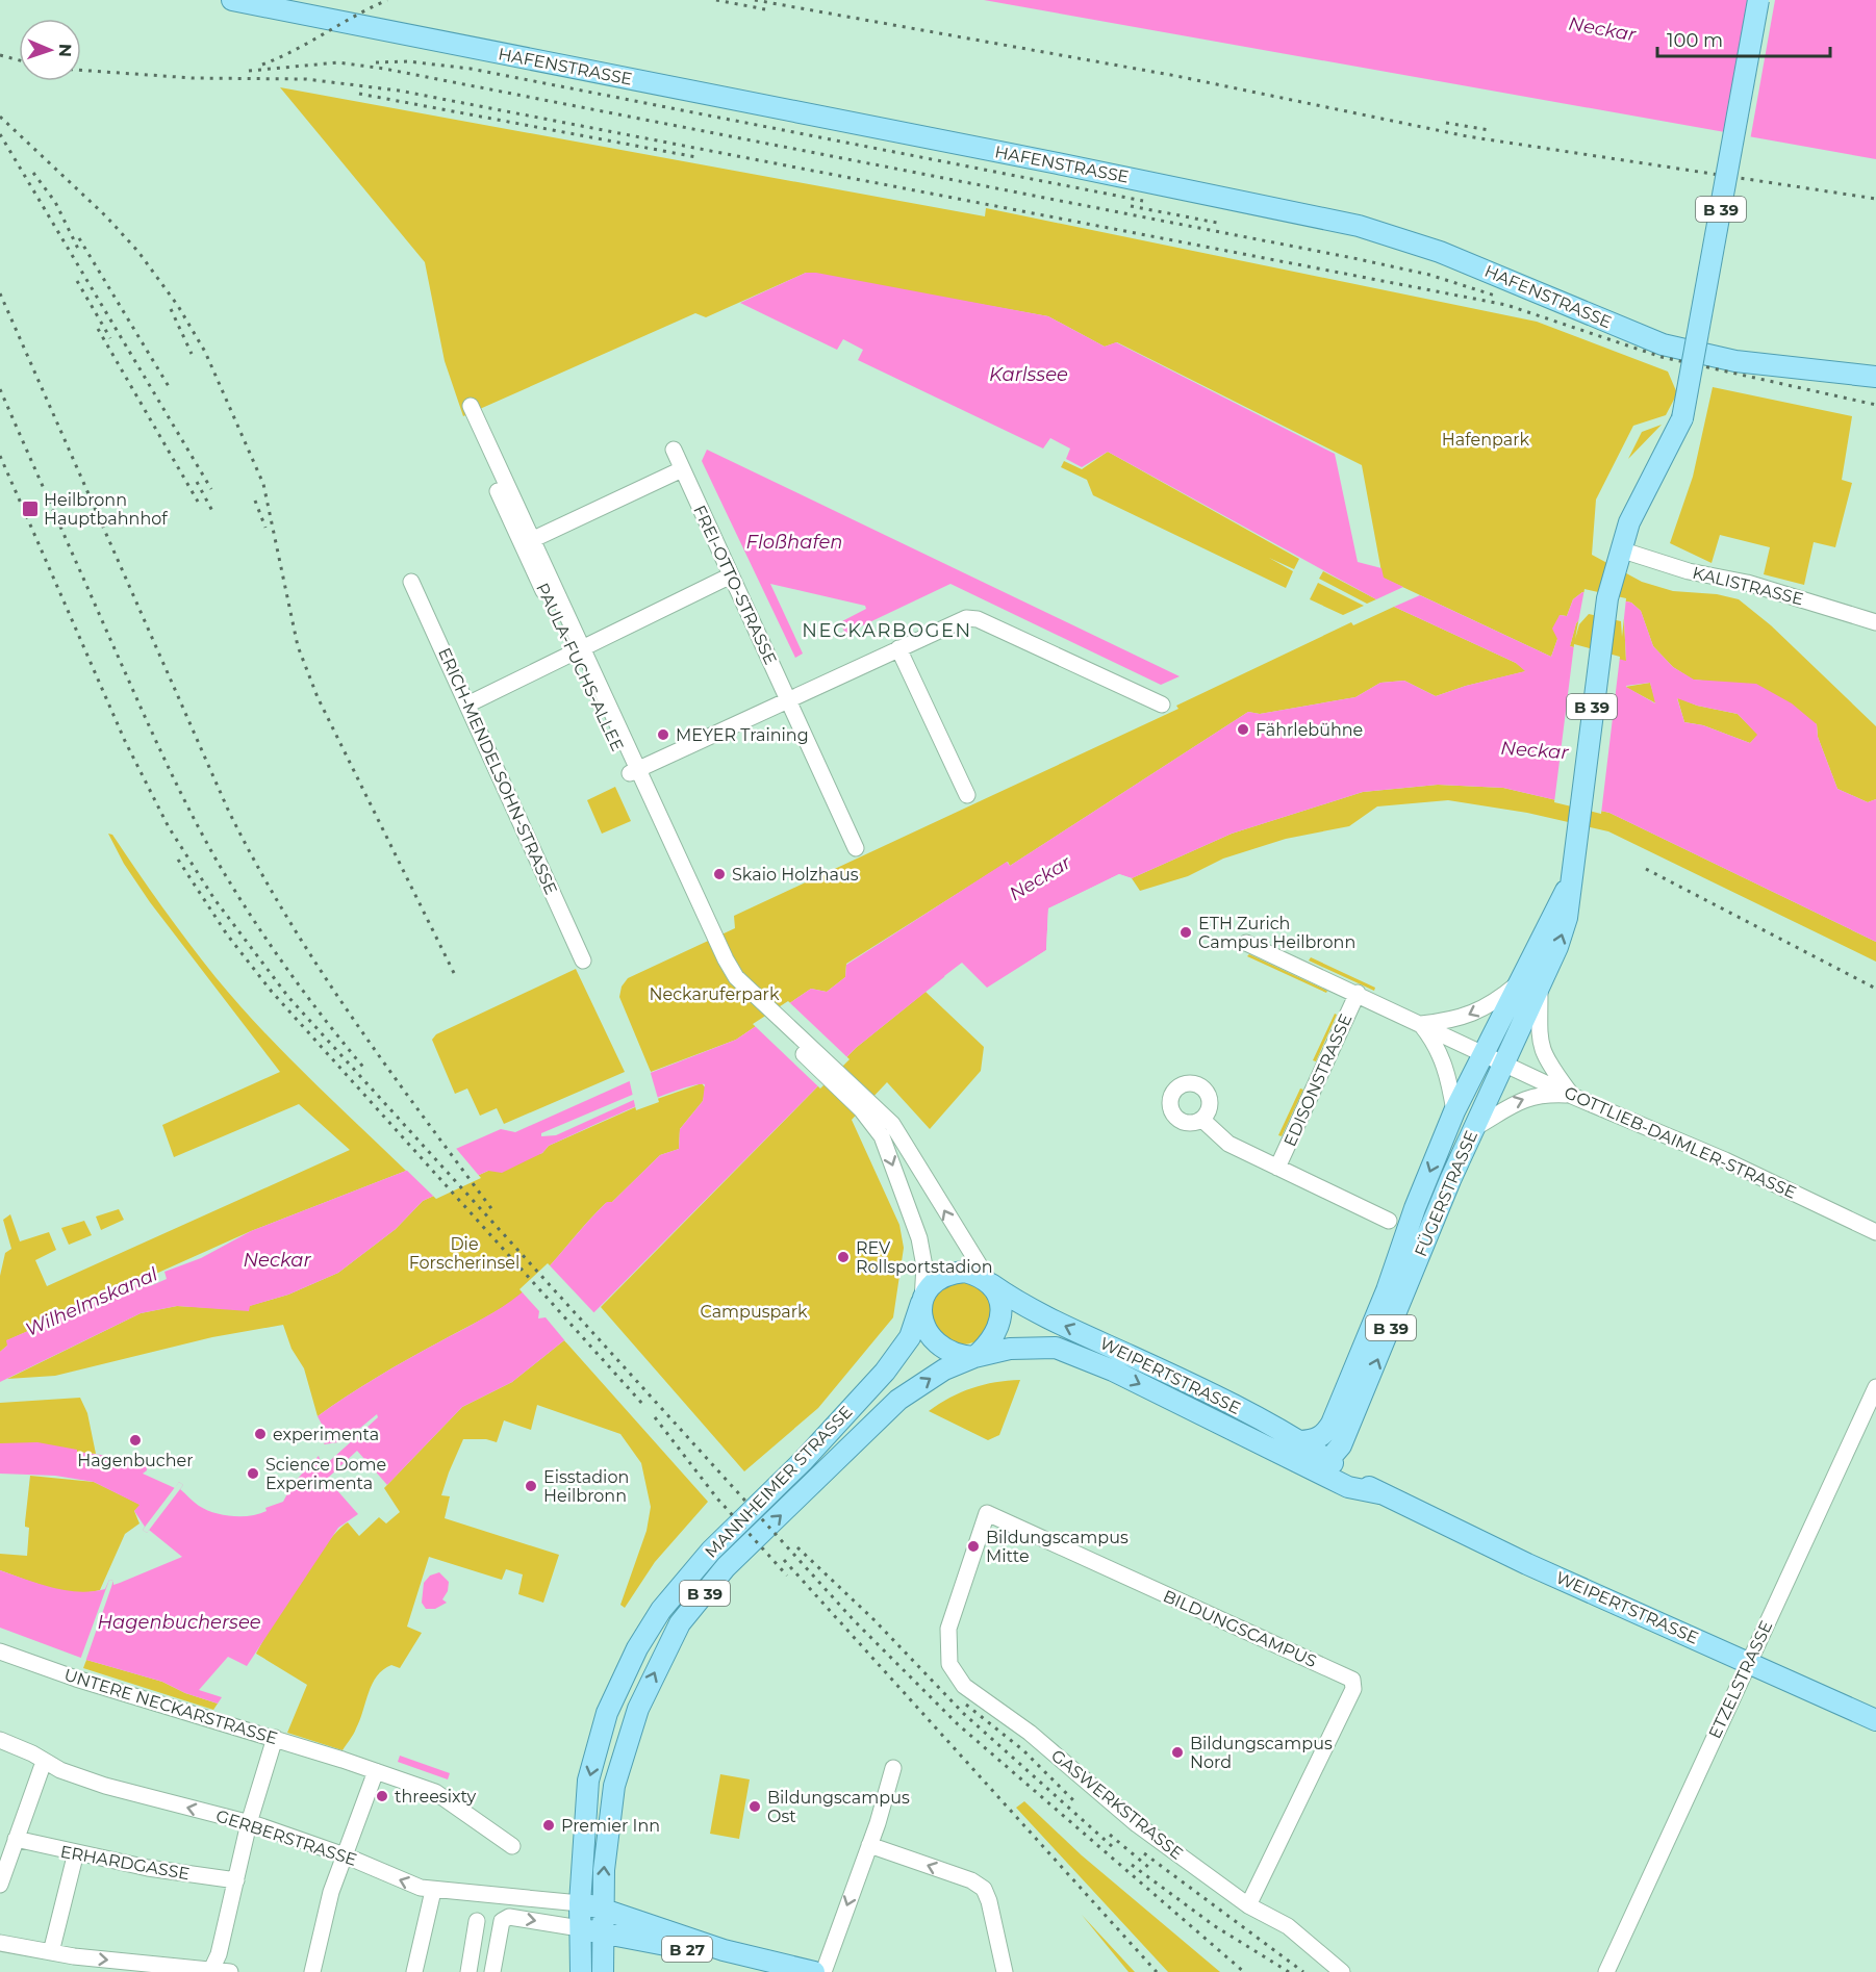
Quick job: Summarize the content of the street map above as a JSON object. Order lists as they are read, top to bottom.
{
  "streets": {
    "main road": [
      "HAFENSTRASSE",
      "B 39",
      "FÜGERSTRASSE",
      "WEIPERTSTRASSE",
      "MANNHEIMER STRASSE",
      "B 27"
    ],
    "street": [
      "FREI-OTTO-STRASSE",
      "KALISTRASSE",
      "PAULA-FUCHS-ALLEE",
      "ERICH-MENDELSOHN-STRASSE",
      "EDISONSTRASSE",
      "GOTTLIEB-DAIMLER-STRASSE",
      "BILDUNGSCAMPUS",
      "ETZELSTRASSE",
      "UNTERE NECKARSTRASSE",
      "GASWERKSTRASSE",
      "GERBERSTRASSE",
      "ERHARDGASSE"
    ]
  },
  "crossings": [
    ["B 39", "KALISTRASSE"],
    ["B 39", "FÜGERSTRASSE"],
    ["B 39", "WEIPERTSTRASSE"],
    ["B 39", "MANNHEIMER STRASSE"],
    ["KALISTRASSE", "FÜGERSTRASSE"],
    ["PAULA-FUCHS-ALLEE", "MANNHEIMER STRASSE"],
    ["EDISONSTRASSE", "GOTTLIEB-DAIMLER-STRASSE"],
    ["EDISONSTRASSE", "FÜGERSTRASSE"],
    ["GOTTLIEB-DAIMLER-STRASSE", "FÜGERSTRASSE"],
    ["FÜGERSTRASSE", "WEIPERTSTRASSE"],
    ["WEIPERTSTRASSE", "MANNHEIMER STRASSE"],
    ["WEIPERTSTRASSE", "ETZELSTRASSE"],
    ["MANNHEIMER STRASSE", "GERBERSTRASSE"],
    ["MANNHEIMER STRASSE", "B 27"],
    ["BILDUNGSCAMPUS", "GASWERKSTRASSE"]
  ],
  "one_way": ["GERBERSTRASSE"],
  "districts": ["NECKARBOGEN"],
  "water": [
    "Neckar",
    "Karlssee",
    "Floßhafen",
    "Wilhelmskanal",
    "Hagenbuchersee"
  ],
  "parks": [
    "Hafenpark",
    "Neckaruferpark",
    "Die Forscherinsel",
    "Campuspark"
  ],
  "places": {
    "transit": ["Heilbronn Hauptbahnhof"],
    "other": [
      "Fährlebühne",
      "MEYER Training",
      "Skaio Holzhaus",
      "ETH Zurich Campus Heilbronn",
      "REV Rollsportstadion",
      "experimenta",
      "Hagenbucher",
      "Science Dome Experimenta",
      "Eisstadion Heilbronn",
      "Bildungscampus Mitte",
      "Bildungscampus Nord",
      "threesixty",
      "Bildungscampus Ost",
      "Premier Inn"
    ]
  },
  "scale_bar": "100 m",
  "north": "right"
}
